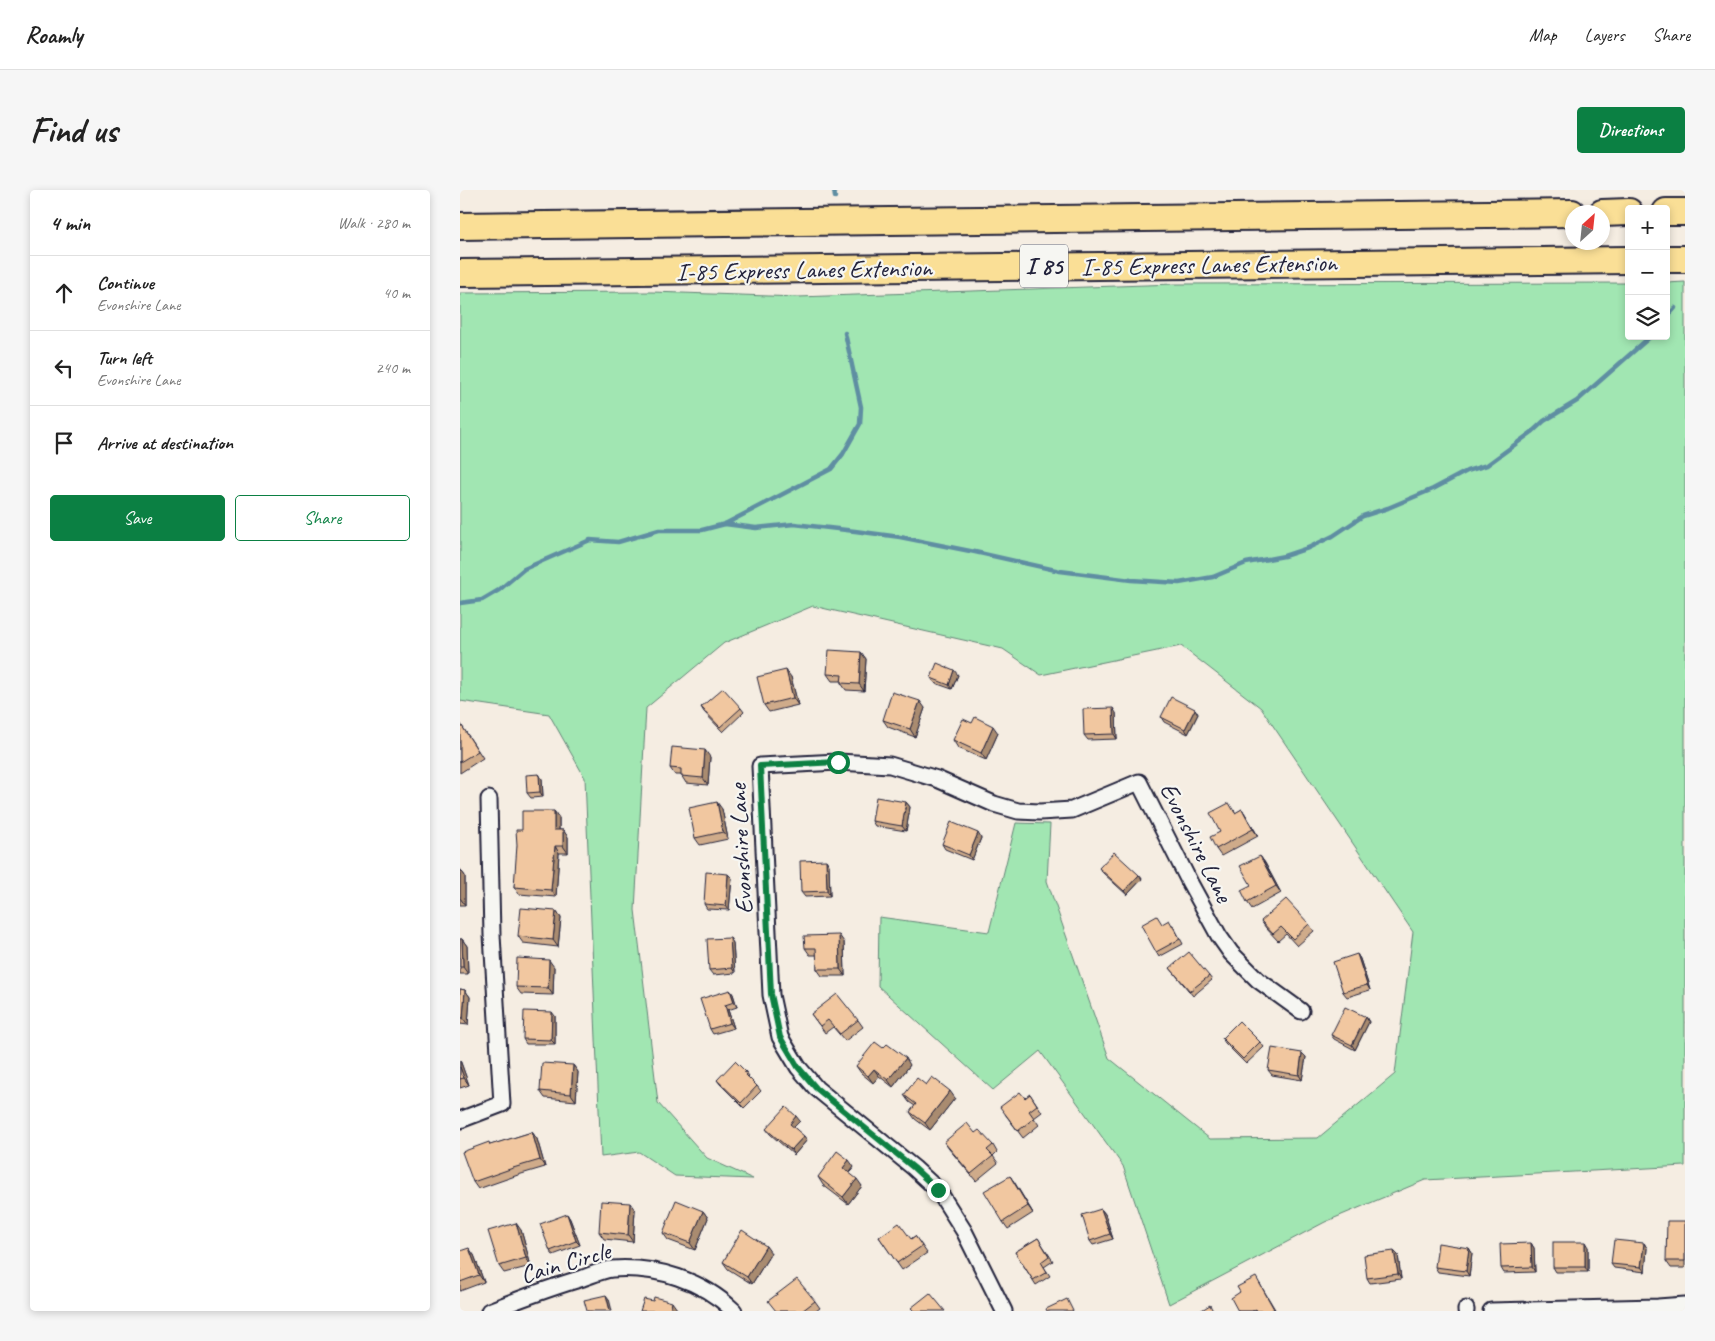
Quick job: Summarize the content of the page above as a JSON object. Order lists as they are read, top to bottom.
{
  "streets": {
    "highway": ["I-85 Express Lanes Extension", "I 85"],
    "street": ["Evonshire Lane", "Cain Circle"]
  },
  "north": "top right",
  "page": {
    "header": "Roamly",
    "nav": ["Map", "Layers", "Share"],
    "buttons": [
      "Directions",
      ["Save", "Share"]
    ],
    "title": "Find us",
    "heading": ["4 min", "Walk · 280 m"],
    "map_buttons": ["+", "−"],
    "list": [
      ["Continue", "Evonshire Lane", "40 m"],
      ["Turn left", "Evonshire Lane", "240 m"],
      "Arrive at destination"
    ]
  }
}
